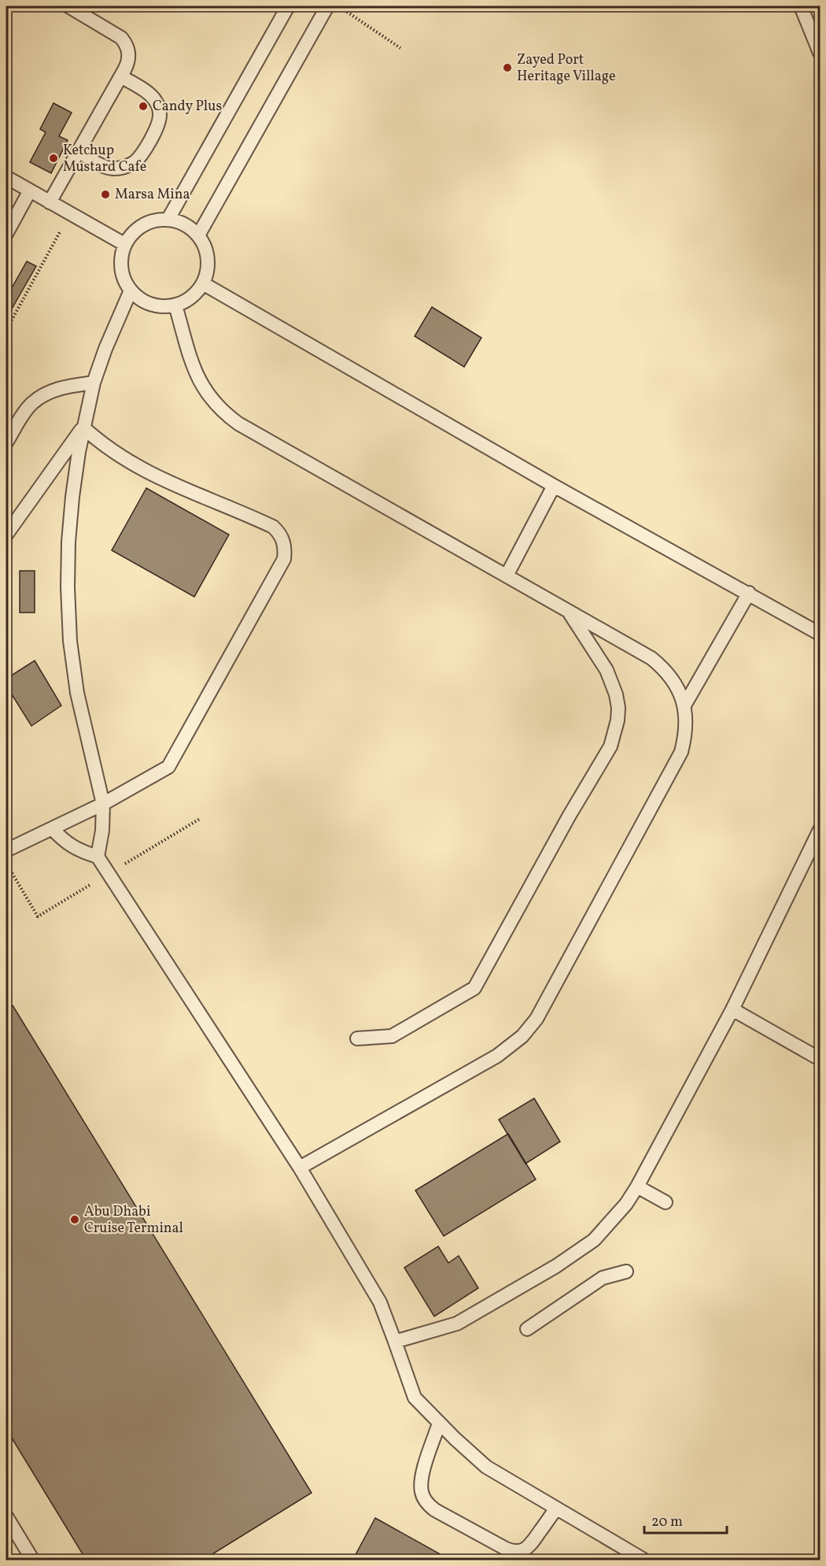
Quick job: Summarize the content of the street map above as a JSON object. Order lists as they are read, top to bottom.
{
  "places": [
    "Zayed Port Heritage Village",
    "Candy Plus",
    "Ketchup Mustard Cafe",
    "Marsa Mina",
    "Abu Dhabi Cruise Terminal"
  ],
  "scale_bar": "20 m"
}
